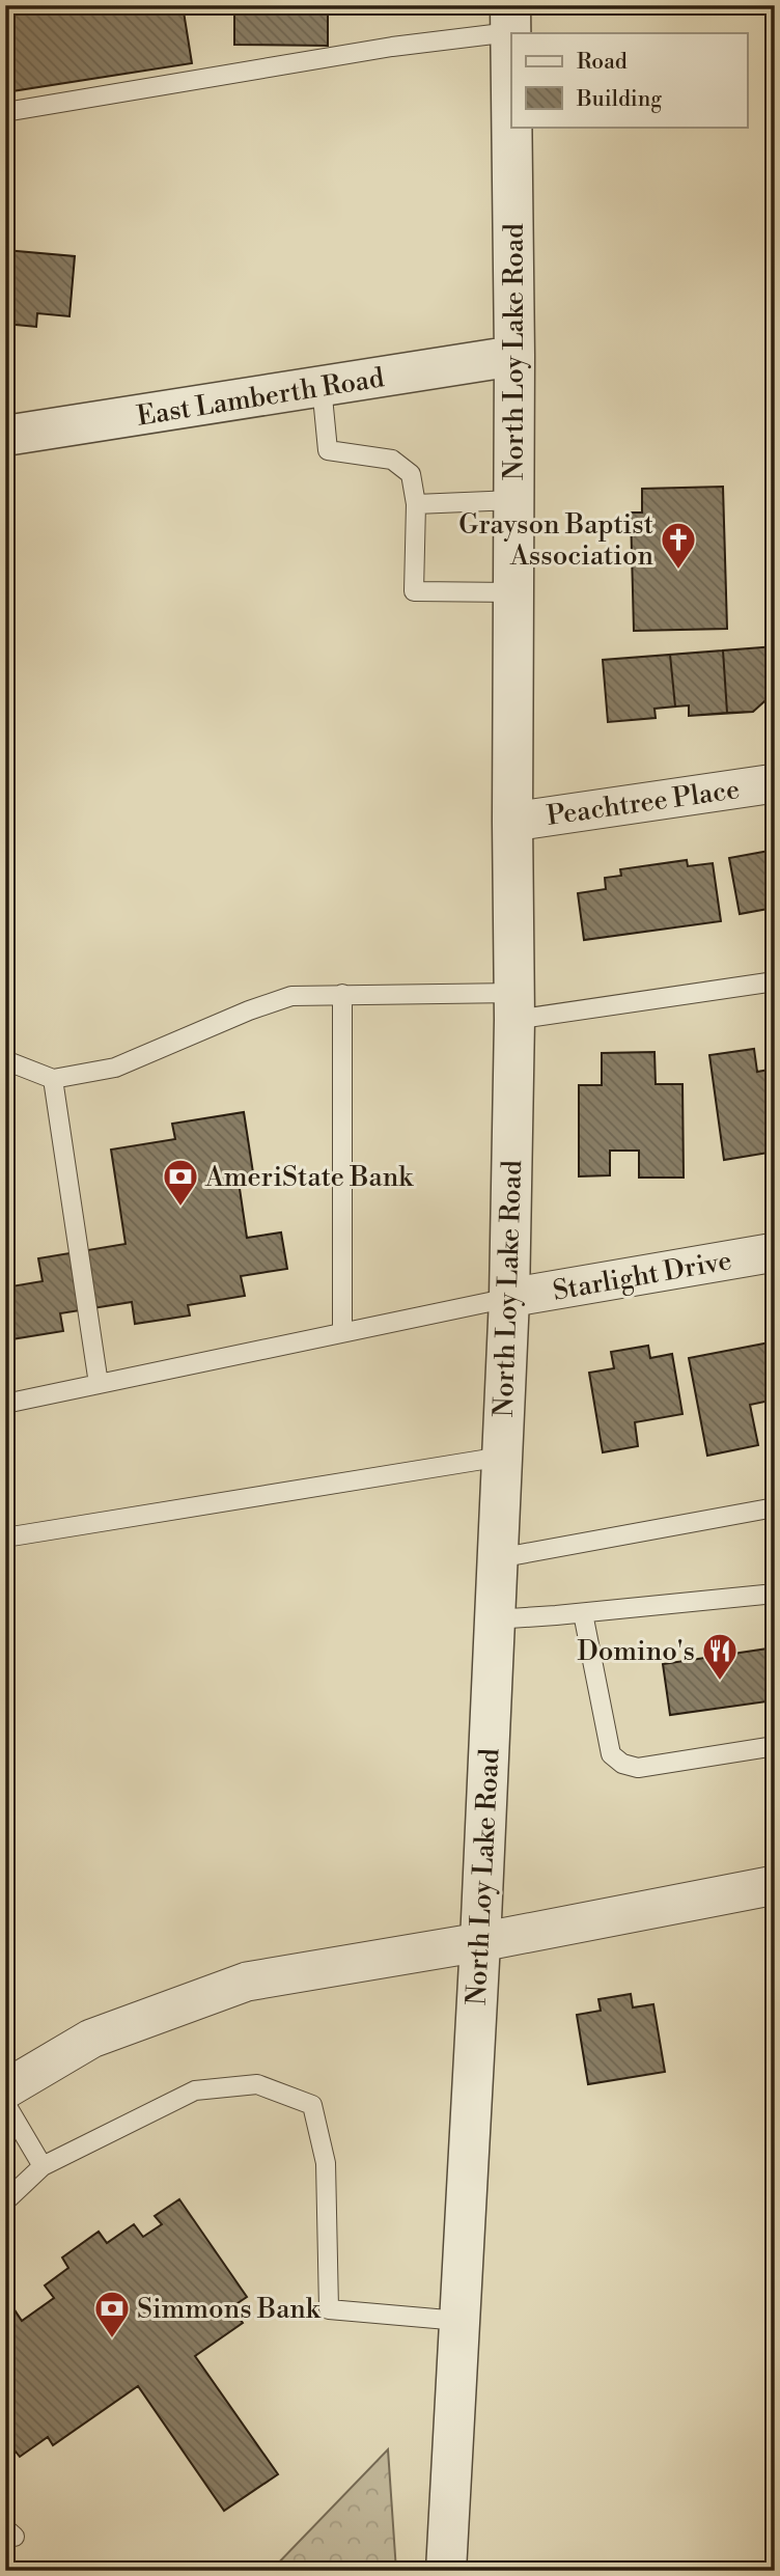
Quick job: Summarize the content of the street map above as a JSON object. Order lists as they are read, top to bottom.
{
  "streets": {
    "street": [
      "North Loy Lake Road",
      "East Lamberth Road",
      "Peachtree Place",
      "Starlight Drive"
    ]
  },
  "crossings": [
    ["North Loy Lake Road", "East Lamberth Road"],
    ["North Loy Lake Road", "Peachtree Place"],
    ["North Loy Lake Road", "Starlight Drive"]
  ],
  "places": {
    "church": ["Grayson Baptist Association"],
    "bank": ["AmeriState Bank", "Simmons Bank"],
    "restaurant": ["Domino's"]
  },
  "legend": ["Road", "Building"]
}
